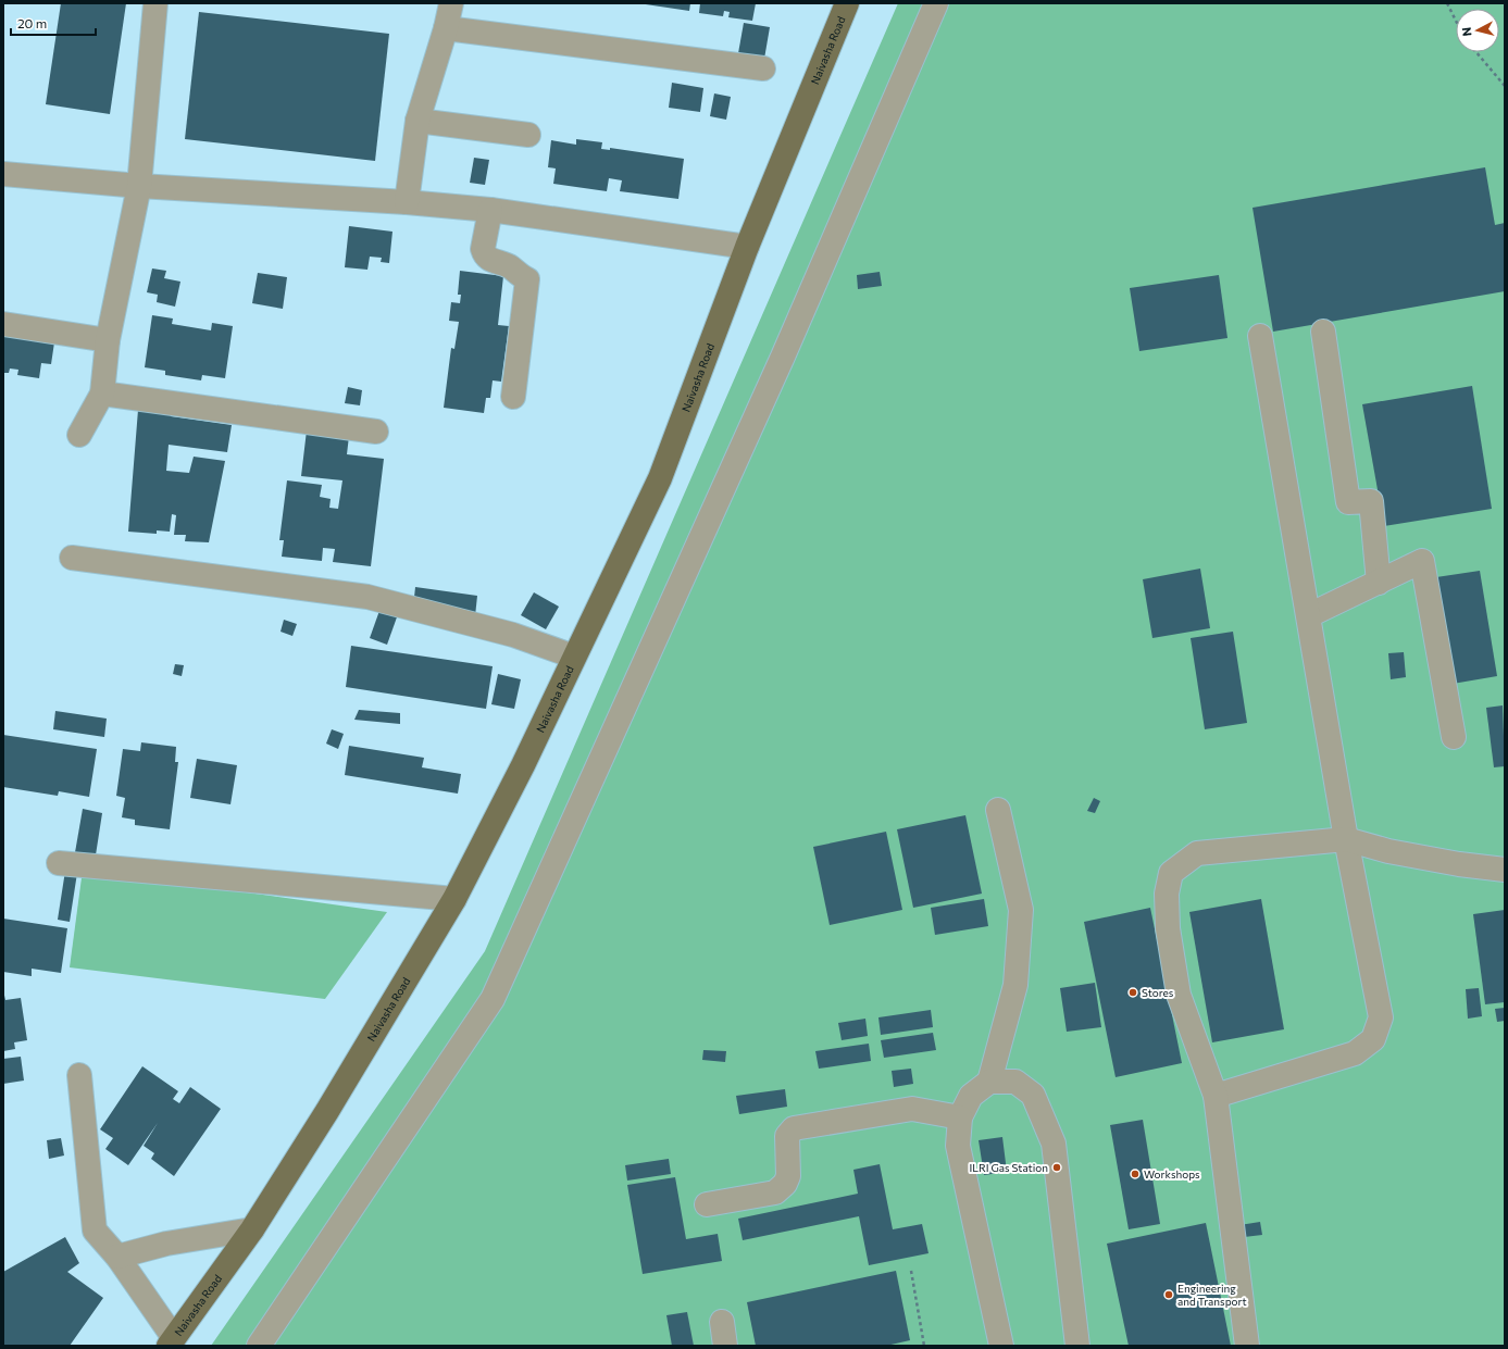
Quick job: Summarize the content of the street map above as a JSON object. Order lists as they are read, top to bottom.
{
  "streets": {
    "main road": ["Naivasha Road"]
  },
  "places": [
    "Stores",
    "ILRI Gas Station",
    "Workshops",
    "Engineering and Transport"
  ],
  "scale_bar": "20 m",
  "north": "left"
}
